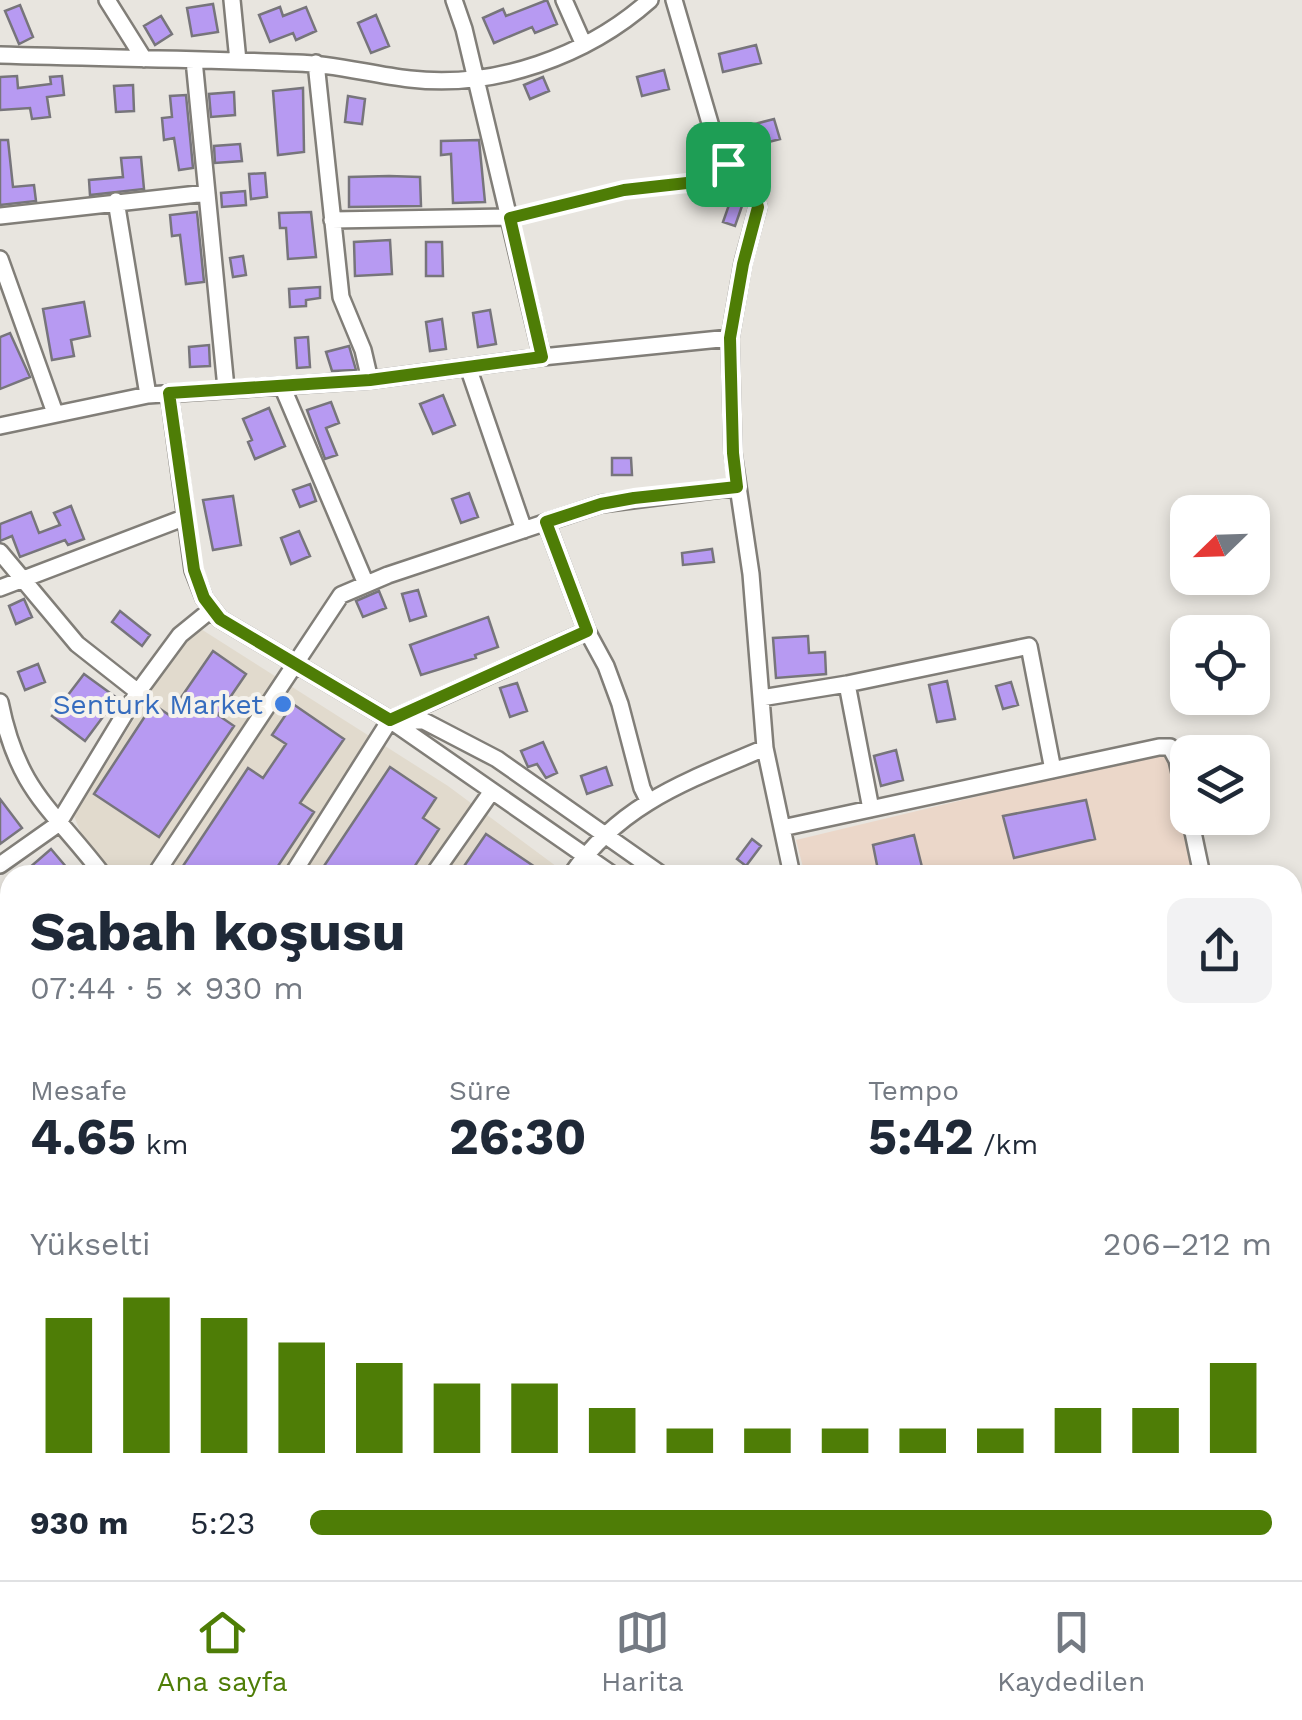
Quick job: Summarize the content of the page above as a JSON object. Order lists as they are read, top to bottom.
{
  "places": ["Senturk Market"],
  "north": "bottom left",
  "page": {
    "heading": ["Sabah koşusu", "07:44 · 5 × 930 m"],
    "stats": [
      ["Mesafe", "4.65 km"],
      ["Süre", "26:30"],
      ["Tempo", "5:42 /km"]
    ],
    "chart": ["Yükselti", "206–212 m"],
    "list": [
      {
        "name": "930 m",
        "note": "5:23"
      }
    ],
    "tabs": ["Ana sayfa", "Harita", "Kaydedilen"]
  }
}
